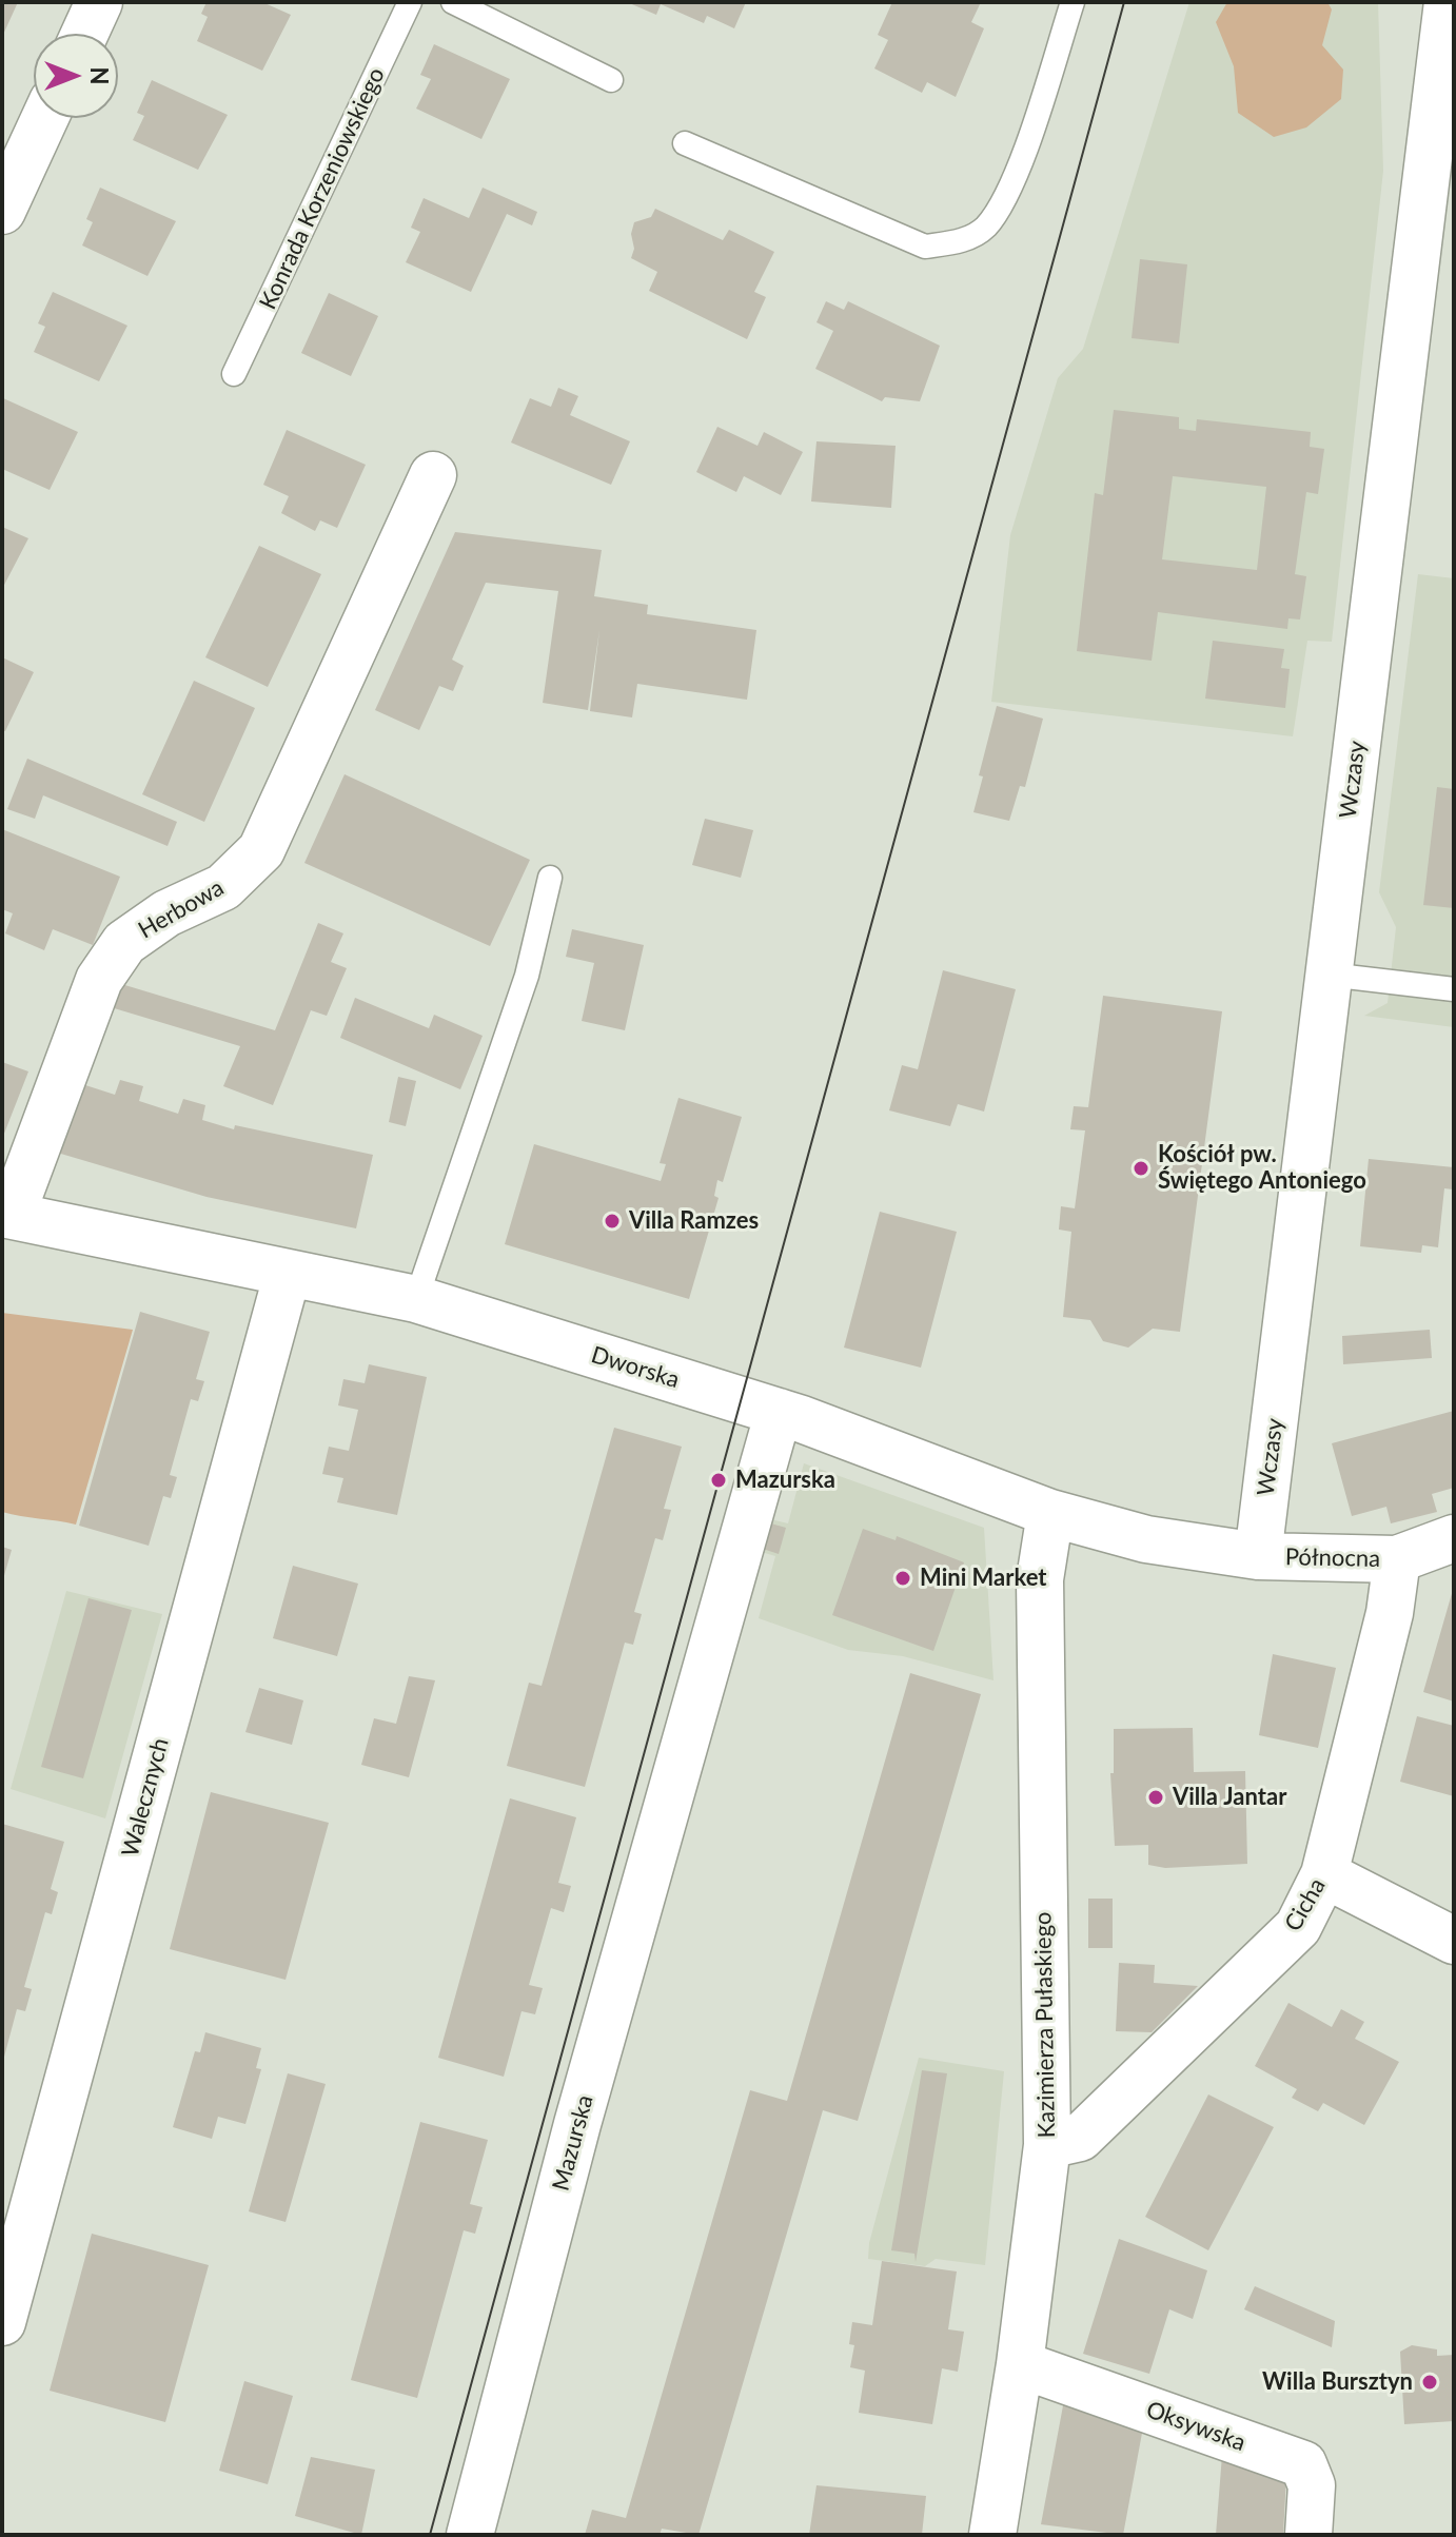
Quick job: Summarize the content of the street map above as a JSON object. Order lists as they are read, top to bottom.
{
  "streets": {
    "street": [
      "Wczasy",
      "Herbowa",
      "Dworska",
      "Północna",
      "Walecznych",
      "Cicha",
      "Kazimierza Pułaskiego",
      "Mazurska",
      "Oksywska"
    ],
    "lane": ["Konrada Korzeniowskiego"]
  },
  "crossings": [
    ["Wczasy", "Dworska"],
    ["Wczasy", "Północna"],
    ["Herbowa", "Dworska"],
    ["Dworska", "Północna"],
    ["Dworska", "Walecznych"],
    ["Dworska", "Kazimierza Pułaskiego"],
    ["Dworska", "Mazurska"],
    ["Północna", "Cicha"],
    ["Cicha", "Kazimierza Pułaskiego"],
    ["Kazimierza Pułaskiego", "Oksywska"]
  ],
  "places": [
    "Kościół pw. Świętego Antoniego",
    "Villa Ramzes",
    "Mazurska",
    "Mini Market",
    "Villa Jantar",
    "Willa Bursztyn"
  ],
  "north": "right"
}
